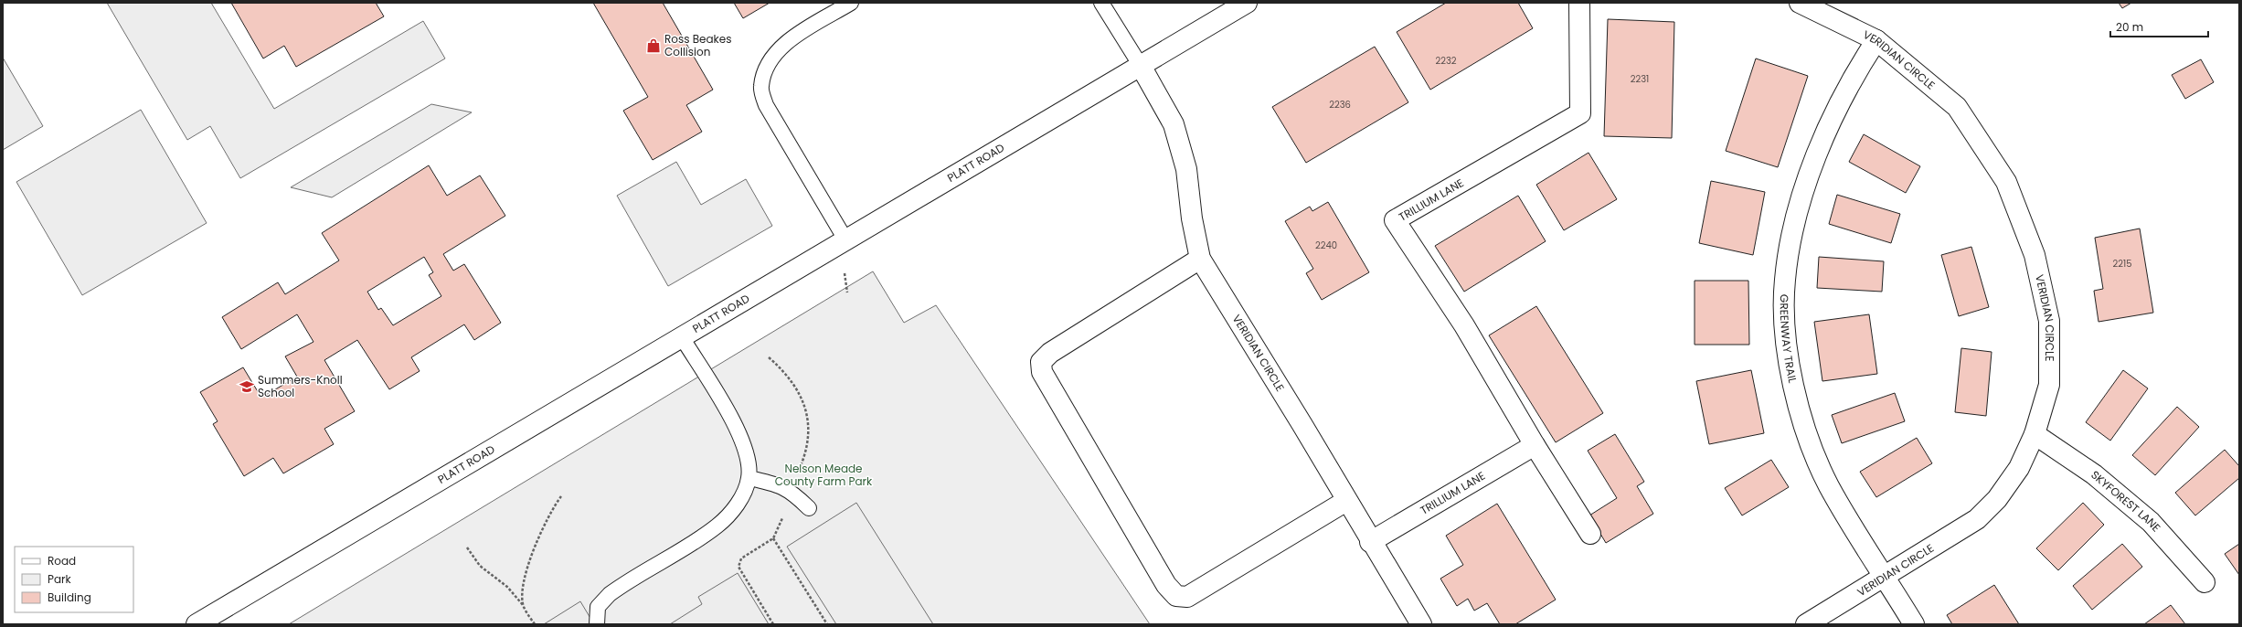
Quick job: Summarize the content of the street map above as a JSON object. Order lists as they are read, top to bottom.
{
  "streets": {
    "street": [
      "VERIDIAN CIRCLE",
      "PLATT ROAD",
      "TRILLIUM LANE",
      "GREENWAY TRAIL",
      "SKYFOREST LANE"
    ]
  },
  "crossings": [
    ["VERIDIAN CIRCLE", "PLATT ROAD"],
    ["VERIDIAN CIRCLE", "TRILLIUM LANE"],
    ["VERIDIAN CIRCLE", "GREENWAY TRAIL"],
    ["VERIDIAN CIRCLE", "SKYFOREST LANE"]
  ],
  "parks": ["Nelson Meade County Farm Park"],
  "places": {
    "shop": ["Ross Beakes Collision"],
    "school or university": ["Summers-Knoll School"]
  },
  "house_numbers": [
    "2232",
    "2231",
    "2236",
    "2240",
    "2215"
  ],
  "legend": ["Road", "Park", "Building"],
  "scale_bar": "20 m"
}
